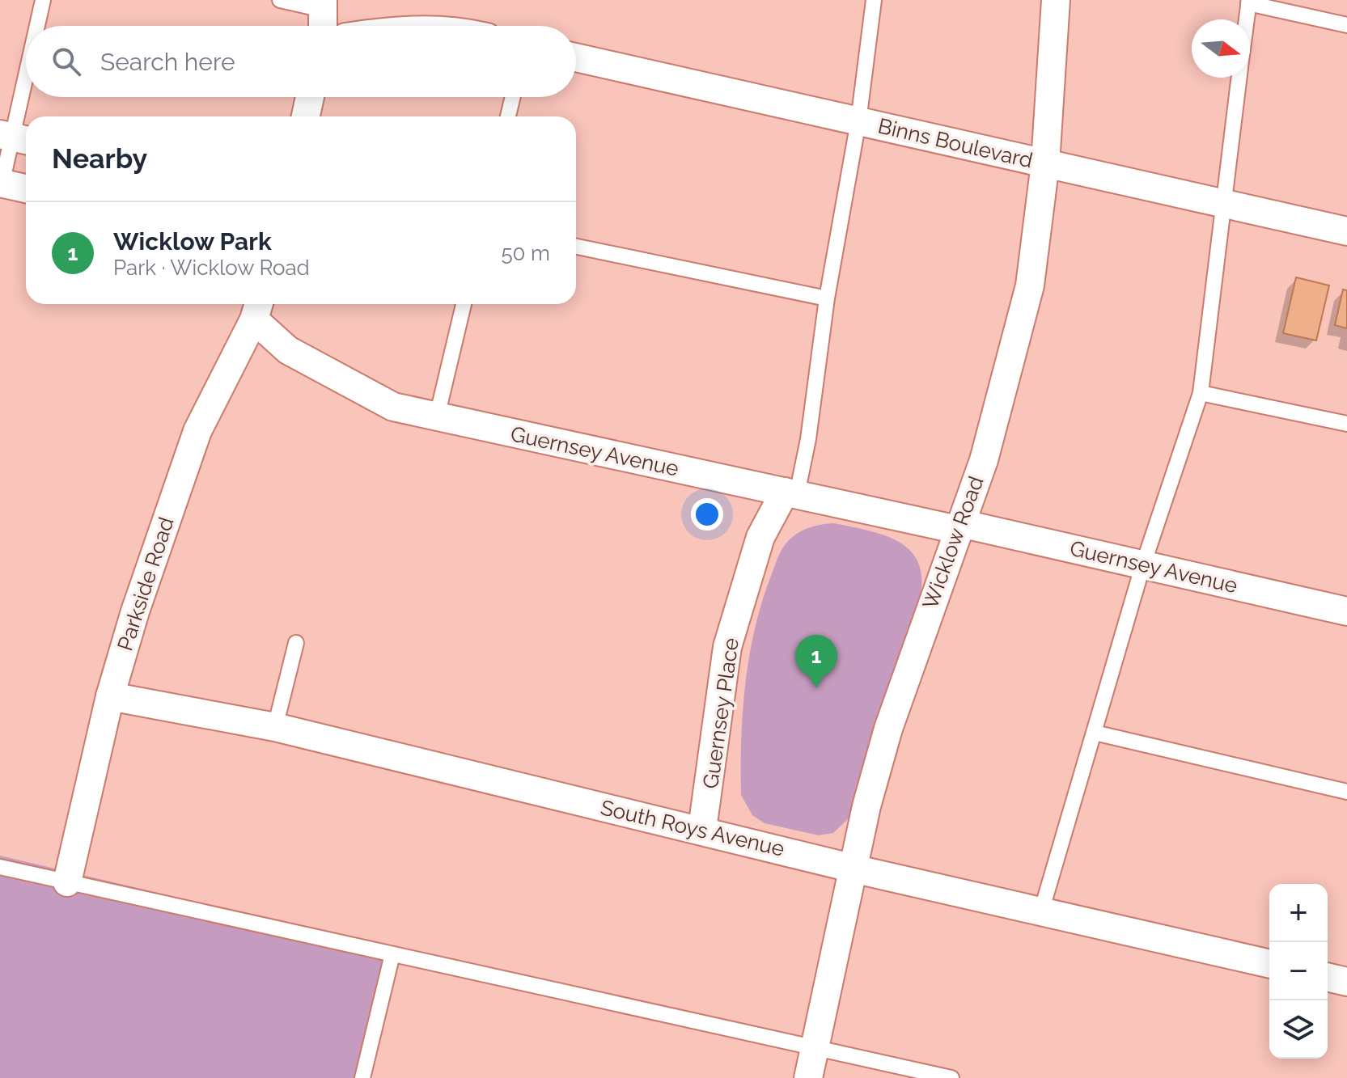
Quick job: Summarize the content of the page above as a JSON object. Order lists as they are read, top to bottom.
{
  "streets": {
    "street": [
      "Binns Boulevard",
      "Guernsey Avenue",
      "Wicklow Road",
      "Parkside Road",
      "Guernsey Place",
      "South Roys Avenue"
    ]
  },
  "crossings": [
    ["Binns Boulevard", "Wicklow Road"],
    ["Guernsey Avenue", "Wicklow Road"],
    ["Guernsey Avenue", "Parkside Road"],
    ["Guernsey Avenue", "Guernsey Place"],
    ["Wicklow Road", "South Roys Avenue"],
    ["Parkside Road", "South Roys Avenue"],
    ["Guernsey Place", "South Roys Avenue"]
  ],
  "north": "right",
  "page": {
    "search": "Search here",
    "heading": "Nearby",
    "list": [
      {
        "mark": "1",
        "name": "Wicklow Park",
        "note": "Park · Wicklow Road",
        "value": "50 m"
      }
    ],
    "pins": "1",
    "map_buttons": ["+", "−"]
  }
}
